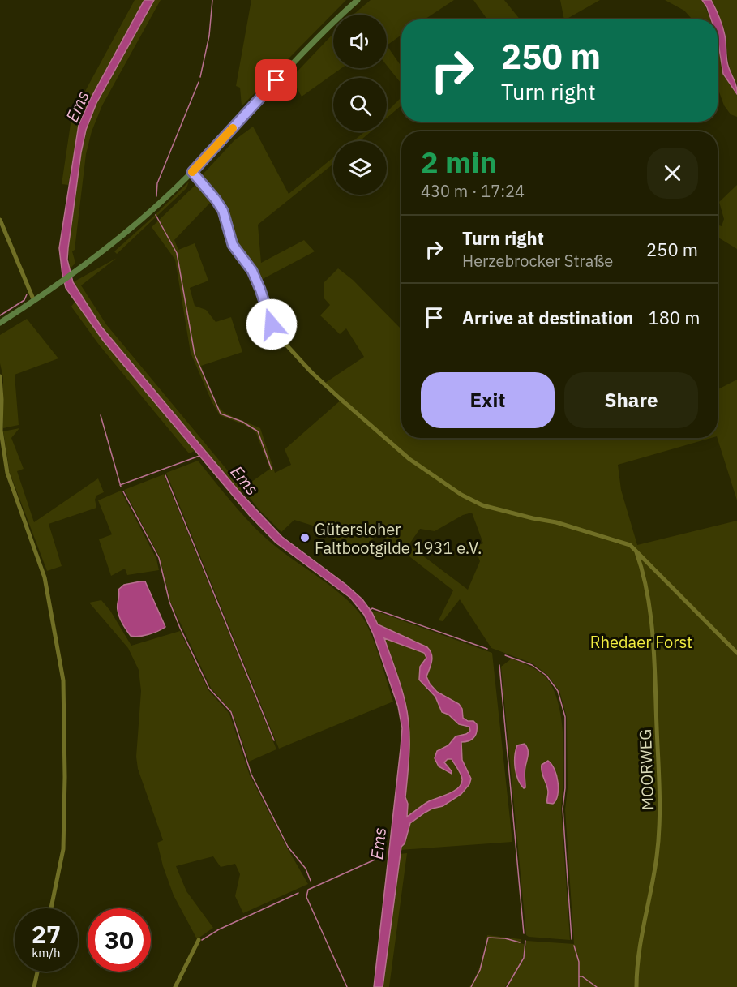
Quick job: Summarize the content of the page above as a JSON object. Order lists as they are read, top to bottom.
{
  "streets": {
    "street": ["MOORWEG"]
  },
  "water": ["Ems"],
  "parks": ["Rhedaer Forst"],
  "places": ["Gütersloher Faltbootgilde 1931 e.V."],
  "page": {
    "turn": ["250 m", "Turn right"],
    "heading": ["2 min", "430 m · 17:24"],
    "list": [
      {
        "name": "Turn right",
        "note": "Herzebrocker Straße",
        "value": "250 m"
      },
      {
        "name": "Arrive at destination",
        "value": "180 m"
      }
    ],
    "buttons": ["Exit", "Share"],
    "speed": "27 km/h",
    "limit": "30"
  }
}
